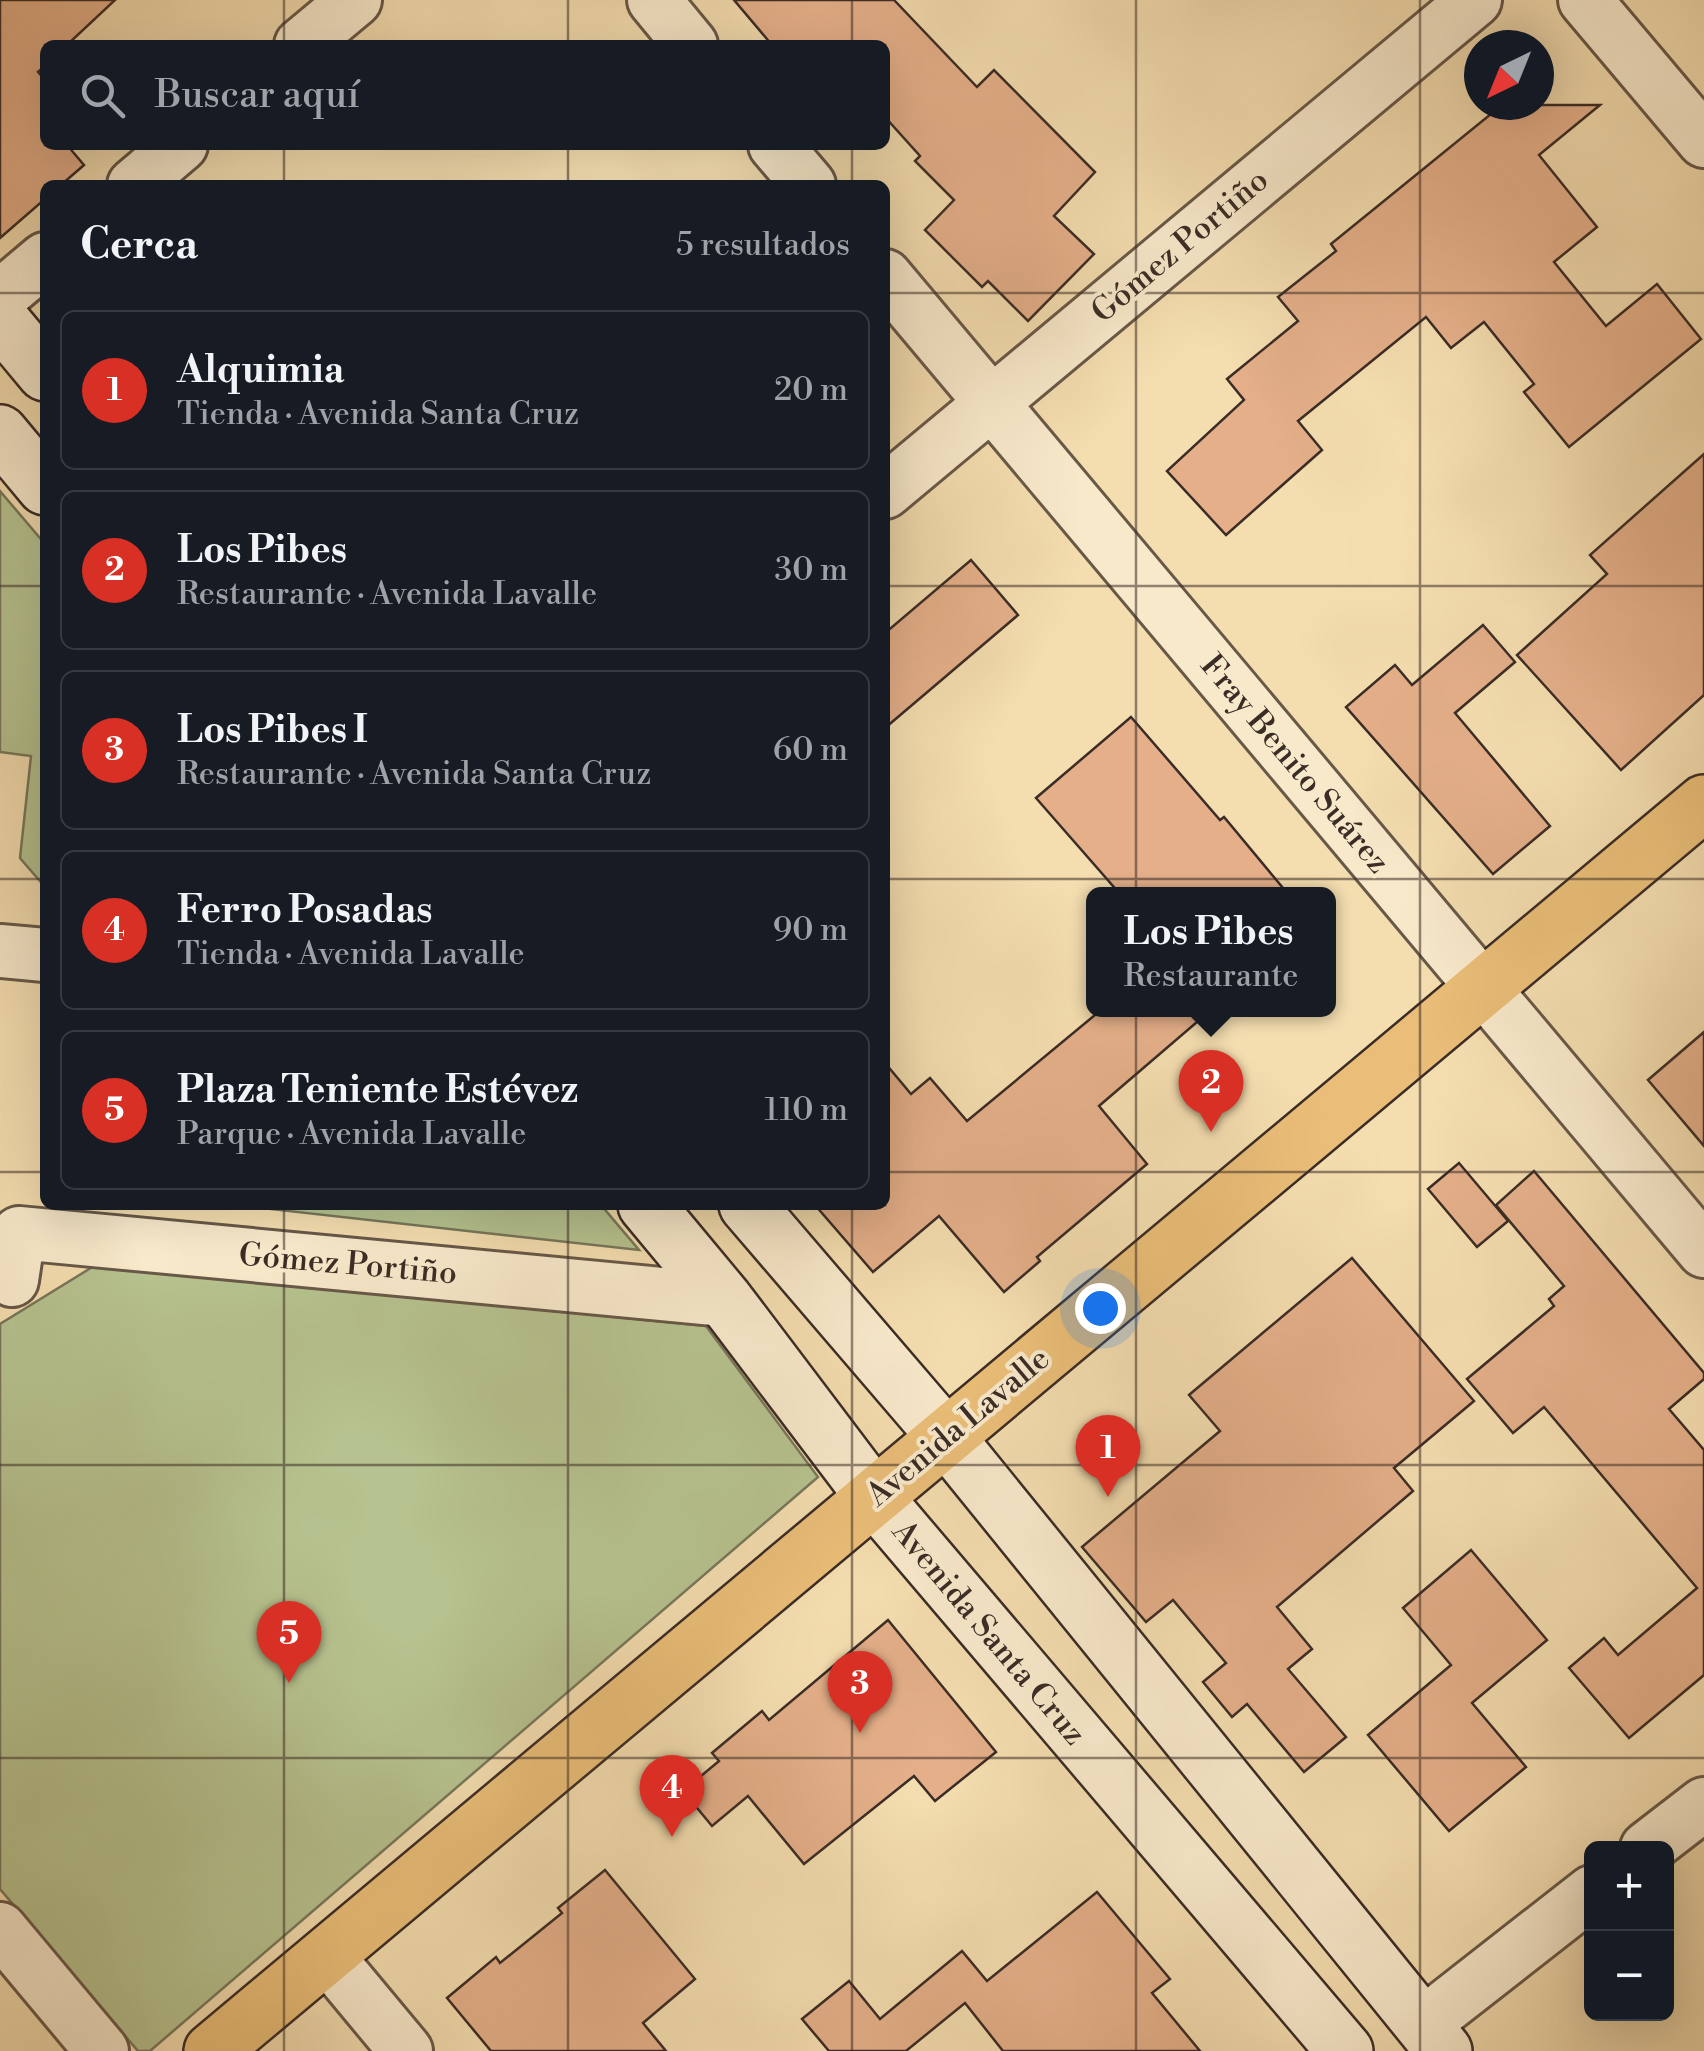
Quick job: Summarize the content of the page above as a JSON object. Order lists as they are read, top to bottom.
{
  "streets": {
    "main road": ["Avenida Lavalle", "Avenida Santa Cruz"],
    "street": ["Gómez Portiño", "Fray Benito Suárez"]
  },
  "crossings": [
    ["Gómez Portiño", "Fray Benito Suárez"],
    ["Gómez Portiño", "Avenida Santa Cruz"],
    ["Fray Benito Suárez", "Avenida Lavalle"],
    ["Avenida Lavalle", "Avenida Santa Cruz"]
  ],
  "north": "bottom left",
  "page": {
    "search": "Buscar aquí",
    "heading": ["Cerca", "5 resultados"],
    "list": [
      {
        "mark": "1",
        "name": "Alquimia",
        "note": "Tienda · Avenida Santa Cruz",
        "value": "20 m"
      },
      {
        "mark": "2",
        "name": "Los Pibes",
        "note": "Restaurante · Avenida Lavalle",
        "value": "30 m"
      },
      {
        "mark": "3",
        "name": "Los Pibes I",
        "note": "Restaurante · Avenida Santa Cruz",
        "value": "60 m"
      },
      {
        "mark": "4",
        "name": "Ferro Posadas",
        "note": "Tienda · Avenida Lavalle",
        "value": "90 m"
      },
      {
        "mark": "5",
        "name": "Plaza Teniente Estévez",
        "note": "Parque · Avenida Lavalle",
        "value": "110 m"
      }
    ],
    "popup": ["Los Pibes", "Restaurante"],
    "pins": [
      "2",
      "1",
      "5",
      "3",
      "4"
    ],
    "map_buttons": ["+", "−"]
  }
}
